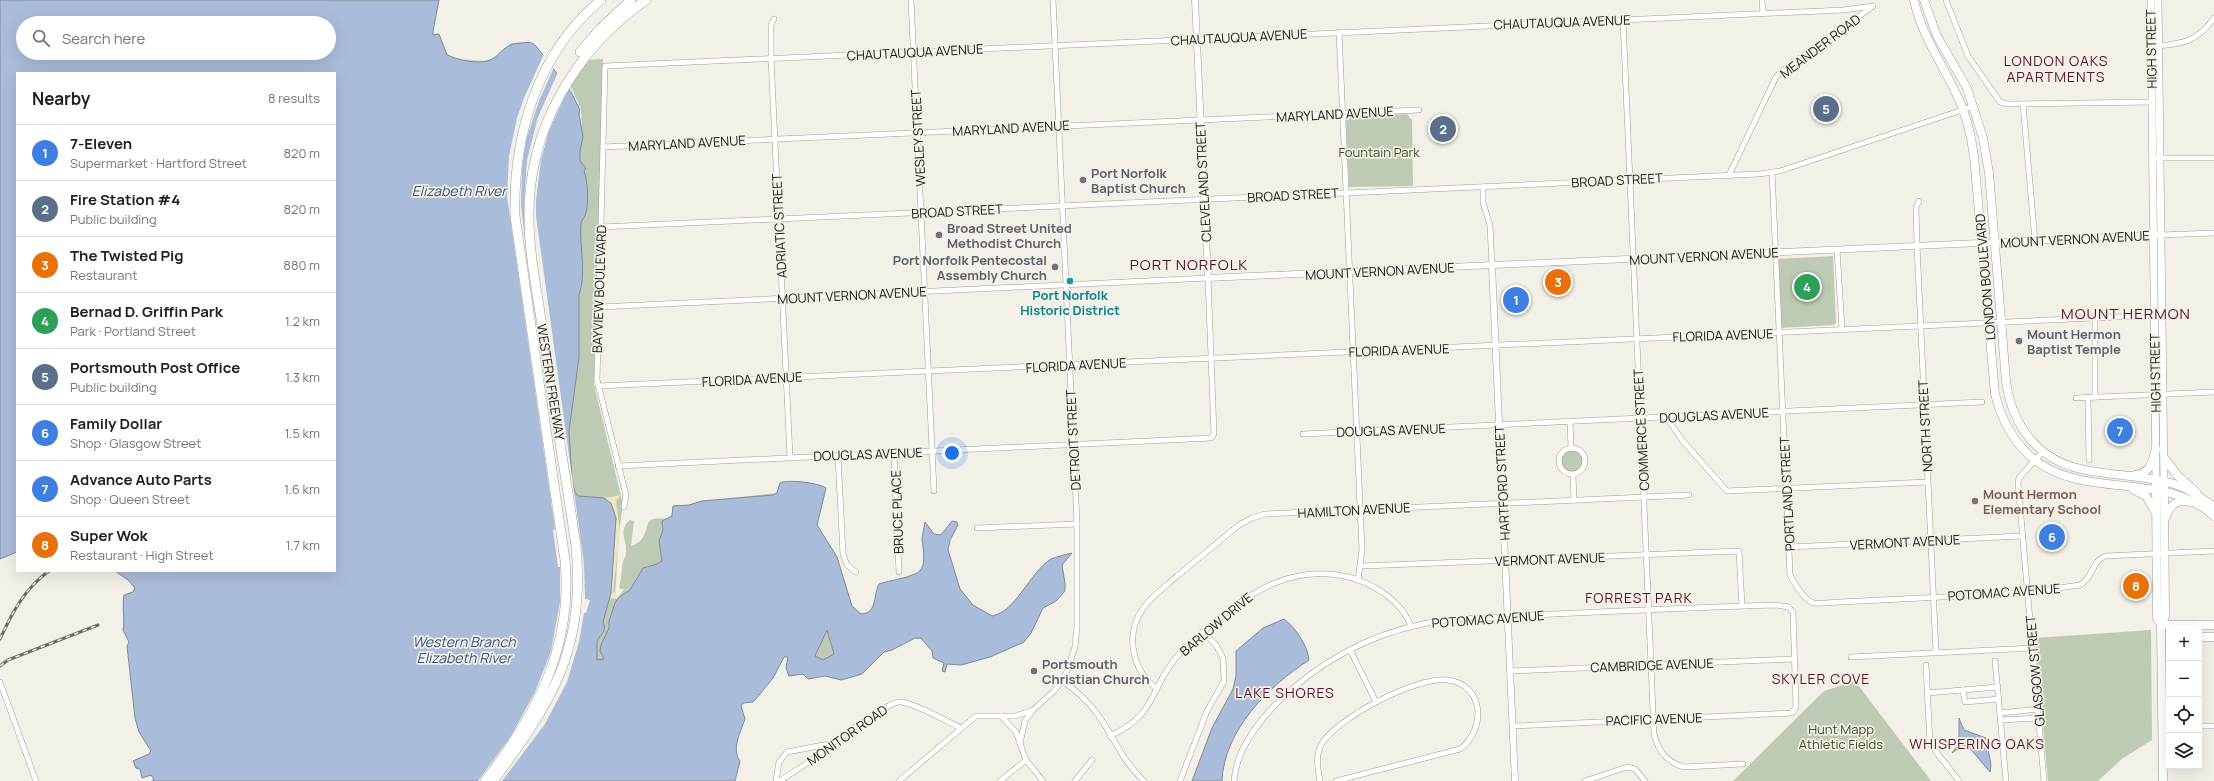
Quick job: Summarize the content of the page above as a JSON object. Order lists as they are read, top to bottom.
{
  "streets": {
    "highway": ["WESTERN FREEWAY"],
    "main road": ["HIGH STREET", "LONDON BOULEVARD"],
    "street": [
      "CHAUTAUQUA AVENUE",
      "MEANDER ROAD",
      "MARYLAND AVENUE",
      "WESLEY STREET",
      "BROAD STREET",
      "CLEVELAND STREET",
      "ADRIATIC STREET",
      "MOUNT VERNON AVENUE",
      "BAYVIEW BOULEVARD",
      "FLORIDA AVENUE",
      "DOUGLAS AVENUE",
      "NORTH STREET",
      "COMMERCE STREET",
      "DETROIT STREET",
      "HARTFORD STREET",
      "PORTLAND STREET",
      "HAMILTON AVENUE",
      "BRUCE PLACE",
      "VERMONT AVENUE",
      "POTOMAC AVENUE",
      "BARLOW DRIVE",
      "CAMBRIDGE AVENUE",
      "GLASGOW STREET",
      "PACIFIC AVENUE",
      "MONITOR ROAD"
    ]
  },
  "crossings": [
    ["CHAUTAUQUA AVENUE", "MEANDER ROAD"],
    ["CHAUTAUQUA AVENUE", "WESLEY STREET"],
    ["CHAUTAUQUA AVENUE", "CLEVELAND STREET"],
    ["CHAUTAUQUA AVENUE", "ADRIATIC STREET"],
    ["CHAUTAUQUA AVENUE", "BAYVIEW BOULEVARD"],
    ["CHAUTAUQUA AVENUE", "COMMERCE STREET"],
    ["CHAUTAUQUA AVENUE", "DETROIT STREET"],
    ["MEANDER ROAD", "BROAD STREET"],
    ["HIGH STREET", "MOUNT VERNON AVENUE"],
    ["HIGH STREET", "LONDON BOULEVARD"],
    ["HIGH STREET", "FLORIDA AVENUE"],
    ["HIGH STREET", "POTOMAC AVENUE"],
    ["MARYLAND AVENUE", "WESLEY STREET"],
    ["MARYLAND AVENUE", "CLEVELAND STREET"],
    ["MARYLAND AVENUE", "ADRIATIC STREET"],
    ["MARYLAND AVENUE", "BAYVIEW BOULEVARD"],
    ["MARYLAND AVENUE", "DETROIT STREET"],
    ["WESLEY STREET", "BROAD STREET"],
    ["WESLEY STREET", "MOUNT VERNON AVENUE"],
    ["WESLEY STREET", "FLORIDA AVENUE"],
    ["WESLEY STREET", "DOUGLAS AVENUE"],
    ["BROAD STREET", "CLEVELAND STREET"],
    ["BROAD STREET", "ADRIATIC STREET"],
    ["BROAD STREET", "LONDON BOULEVARD"],
    ["BROAD STREET", "BAYVIEW BOULEVARD"],
    ["BROAD STREET", "COMMERCE STREET"],
    ["BROAD STREET", "DETROIT STREET"],
    ["BROAD STREET", "HARTFORD STREET"],
    ["BROAD STREET", "PORTLAND STREET"],
    ["CLEVELAND STREET", "MOUNT VERNON AVENUE"],
    ["CLEVELAND STREET", "FLORIDA AVENUE"],
    ["CLEVELAND STREET", "DOUGLAS AVENUE"],
    ["ADRIATIC STREET", "MOUNT VERNON AVENUE"],
    ["ADRIATIC STREET", "FLORIDA AVENUE"],
    ["ADRIATIC STREET", "DOUGLAS AVENUE"],
    ["MOUNT VERNON AVENUE", "LONDON BOULEVARD"],
    ["MOUNT VERNON AVENUE", "BAYVIEW BOULEVARD"],
    ["MOUNT VERNON AVENUE", "NORTH STREET"],
    ["MOUNT VERNON AVENUE", "COMMERCE STREET"],
    ["MOUNT VERNON AVENUE", "DETROIT STREET"],
    ["MOUNT VERNON AVENUE", "HARTFORD STREET"],
    ["MOUNT VERNON AVENUE", "PORTLAND STREET"],
    ["LONDON BOULEVARD", "FLORIDA AVENUE"],
    ["LONDON BOULEVARD", "GLASGOW STREET"],
    ["BAYVIEW BOULEVARD", "FLORIDA AVENUE"],
    ["BAYVIEW BOULEVARD", "DOUGLAS AVENUE"],
    ["FLORIDA AVENUE", "NORTH STREET"],
    ["FLORIDA AVENUE", "COMMERCE STREET"],
    ["FLORIDA AVENUE", "DETROIT STREET"],
    ["FLORIDA AVENUE", "HARTFORD STREET"],
    ["FLORIDA AVENUE", "PORTLAND STREET"],
    ["DOUGLAS AVENUE", "NORTH STREET"],
    ["DOUGLAS AVENUE", "COMMERCE STREET"],
    ["DOUGLAS AVENUE", "DETROIT STREET"],
    ["DOUGLAS AVENUE", "HARTFORD STREET"],
    ["DOUGLAS AVENUE", "PORTLAND STREET"],
    ["DOUGLAS AVENUE", "BRUCE PLACE"],
    ["NORTH STREET", "VERMONT AVENUE"],
    ["NORTH STREET", "POTOMAC AVENUE"],
    ["COMMERCE STREET", "HAMILTON AVENUE"],
    ["COMMERCE STREET", "VERMONT AVENUE"],
    ["COMMERCE STREET", "POTOMAC AVENUE"],
    ["COMMERCE STREET", "CAMBRIDGE AVENUE"],
    ["COMMERCE STREET", "PACIFIC AVENUE"],
    ["HARTFORD STREET", "HAMILTON AVENUE"],
    ["HARTFORD STREET", "VERMONT AVENUE"],
    ["HARTFORD STREET", "POTOMAC AVENUE"],
    ["HARTFORD STREET", "CAMBRIDGE AVENUE"],
    ["HARTFORD STREET", "PACIFIC AVENUE"],
    ["PORTLAND STREET", "VERMONT AVENUE"],
    ["PORTLAND STREET", "POTOMAC AVENUE"],
    ["HAMILTON AVENUE", "BARLOW DRIVE"],
    ["VERMONT AVENUE", "POTOMAC AVENUE"],
    ["VERMONT AVENUE", "GLASGOW STREET"],
    ["POTOMAC AVENUE", "BARLOW DRIVE"],
    ["POTOMAC AVENUE", "CAMBRIDGE AVENUE"],
    ["POTOMAC AVENUE", "GLASGOW STREET"],
    ["POTOMAC AVENUE", "PACIFIC AVENUE"],
    ["CAMBRIDGE AVENUE", "PACIFIC AVENUE"]
  ],
  "districts": [
    "LONDON OAKS APARTMENTS",
    "PORT NORFOLK",
    "MOUNT HERMON",
    "FORREST PARK",
    "SKYLER COVE",
    "LAKE SHORES",
    "WHISPERING OAKS"
  ],
  "water": ["Elizabeth River", "Western Branch Elizabeth River"],
  "parks": ["Fountain Park", "Hunt Mapp Athletic Fields"],
  "places": [
    "Port Norfolk Baptist Church",
    "Broad Street United Methodist Church",
    "Port Norfolk Pentecostal Assembly Church",
    "Port Norfolk Historic District",
    "Mount Hermon Baptist Temple",
    "Mount Hermon Elementary School",
    "Portsmouth Christian Church"
  ],
  "page": {
    "search": "Search here",
    "heading": ["Nearby", "8 results"],
    "pins": [
      "5",
      "2",
      "3",
      "4",
      "1",
      "7",
      "6",
      "8"
    ],
    "list": [
      {
        "mark": "1",
        "name": "7-Eleven",
        "note": "Supermarket · Hartford Street",
        "value": "820 m"
      },
      {
        "mark": "2",
        "name": "Fire Station #4",
        "note": "Public building",
        "value": "820 m"
      },
      {
        "mark": "3",
        "name": "The Twisted Pig",
        "note": "Restaurant",
        "value": "880 m"
      },
      {
        "mark": "4",
        "name": "Bernad D. Griffin Park",
        "note": "Park · Portland Street",
        "value": "1.2 km"
      },
      {
        "mark": "5",
        "name": "Portsmouth Post Office",
        "note": "Public building",
        "value": "1.3 km"
      },
      {
        "mark": "6",
        "name": "Family Dollar",
        "note": "Shop · Glasgow Street",
        "value": "1.5 km"
      },
      {
        "mark": "7",
        "name": "Advance Auto Parts",
        "note": "Shop · Queen Street",
        "value": "1.6 km"
      },
      {
        "mark": "8",
        "name": "Super Wok",
        "note": "Restaurant · High Street",
        "value": "1.7 km"
      }
    ],
    "map_buttons": ["+", "−"]
  }
}
